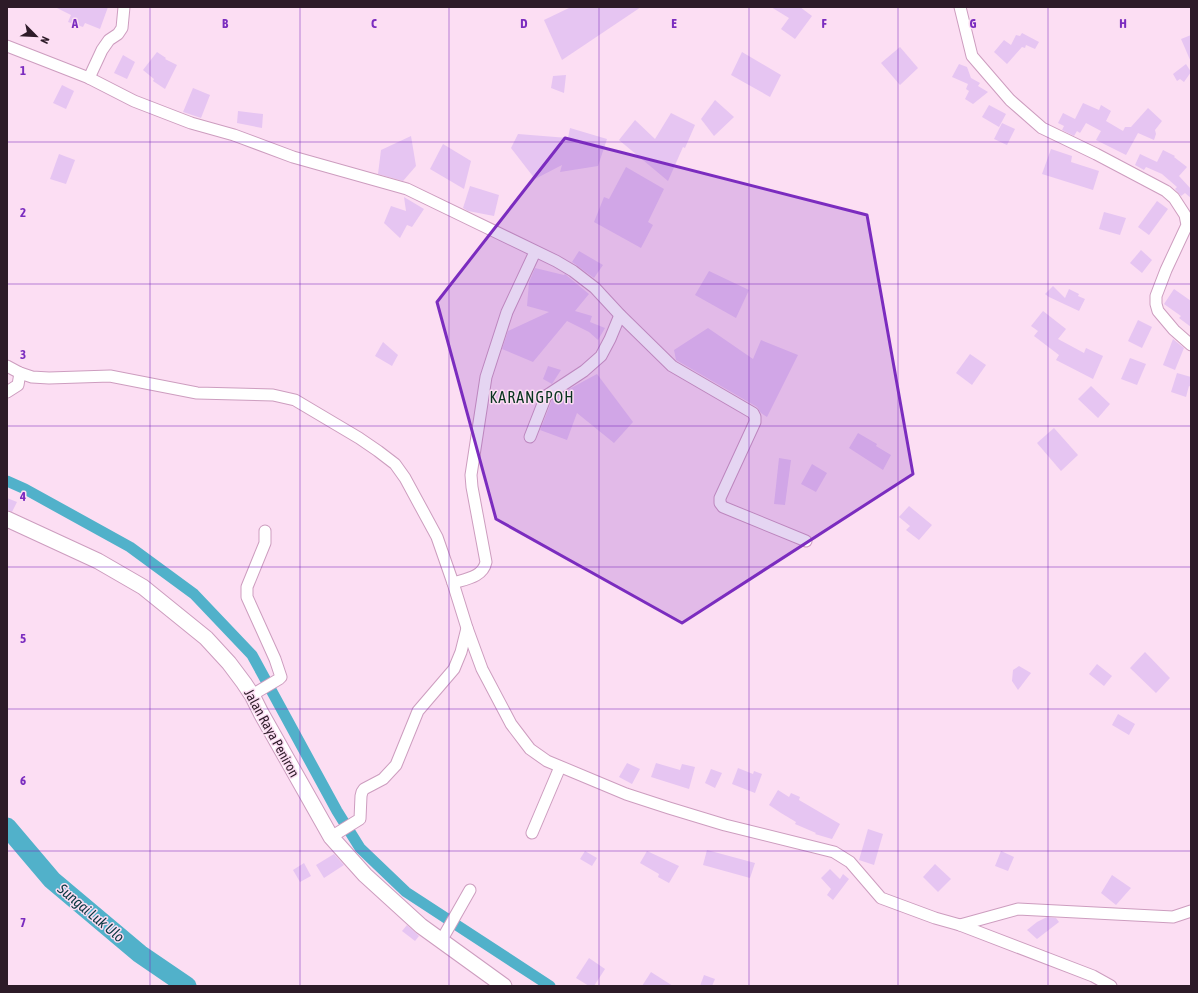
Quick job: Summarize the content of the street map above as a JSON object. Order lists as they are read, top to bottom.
{
  "streets": {
    "main road": ["Jalan Raya Peniron"]
  },
  "districts": ["KARANGPOH"],
  "water": ["Sungai Luk Ulo"],
  "north": "bottom right",
  "grid": {
    "columns": [
      "A",
      "B",
      "C",
      "D",
      "E",
      "F",
      "G",
      "H"
    ],
    "rows": [
      "1",
      "2",
      "3",
      "4",
      "5",
      "6",
      "7"
    ]
  }
}
